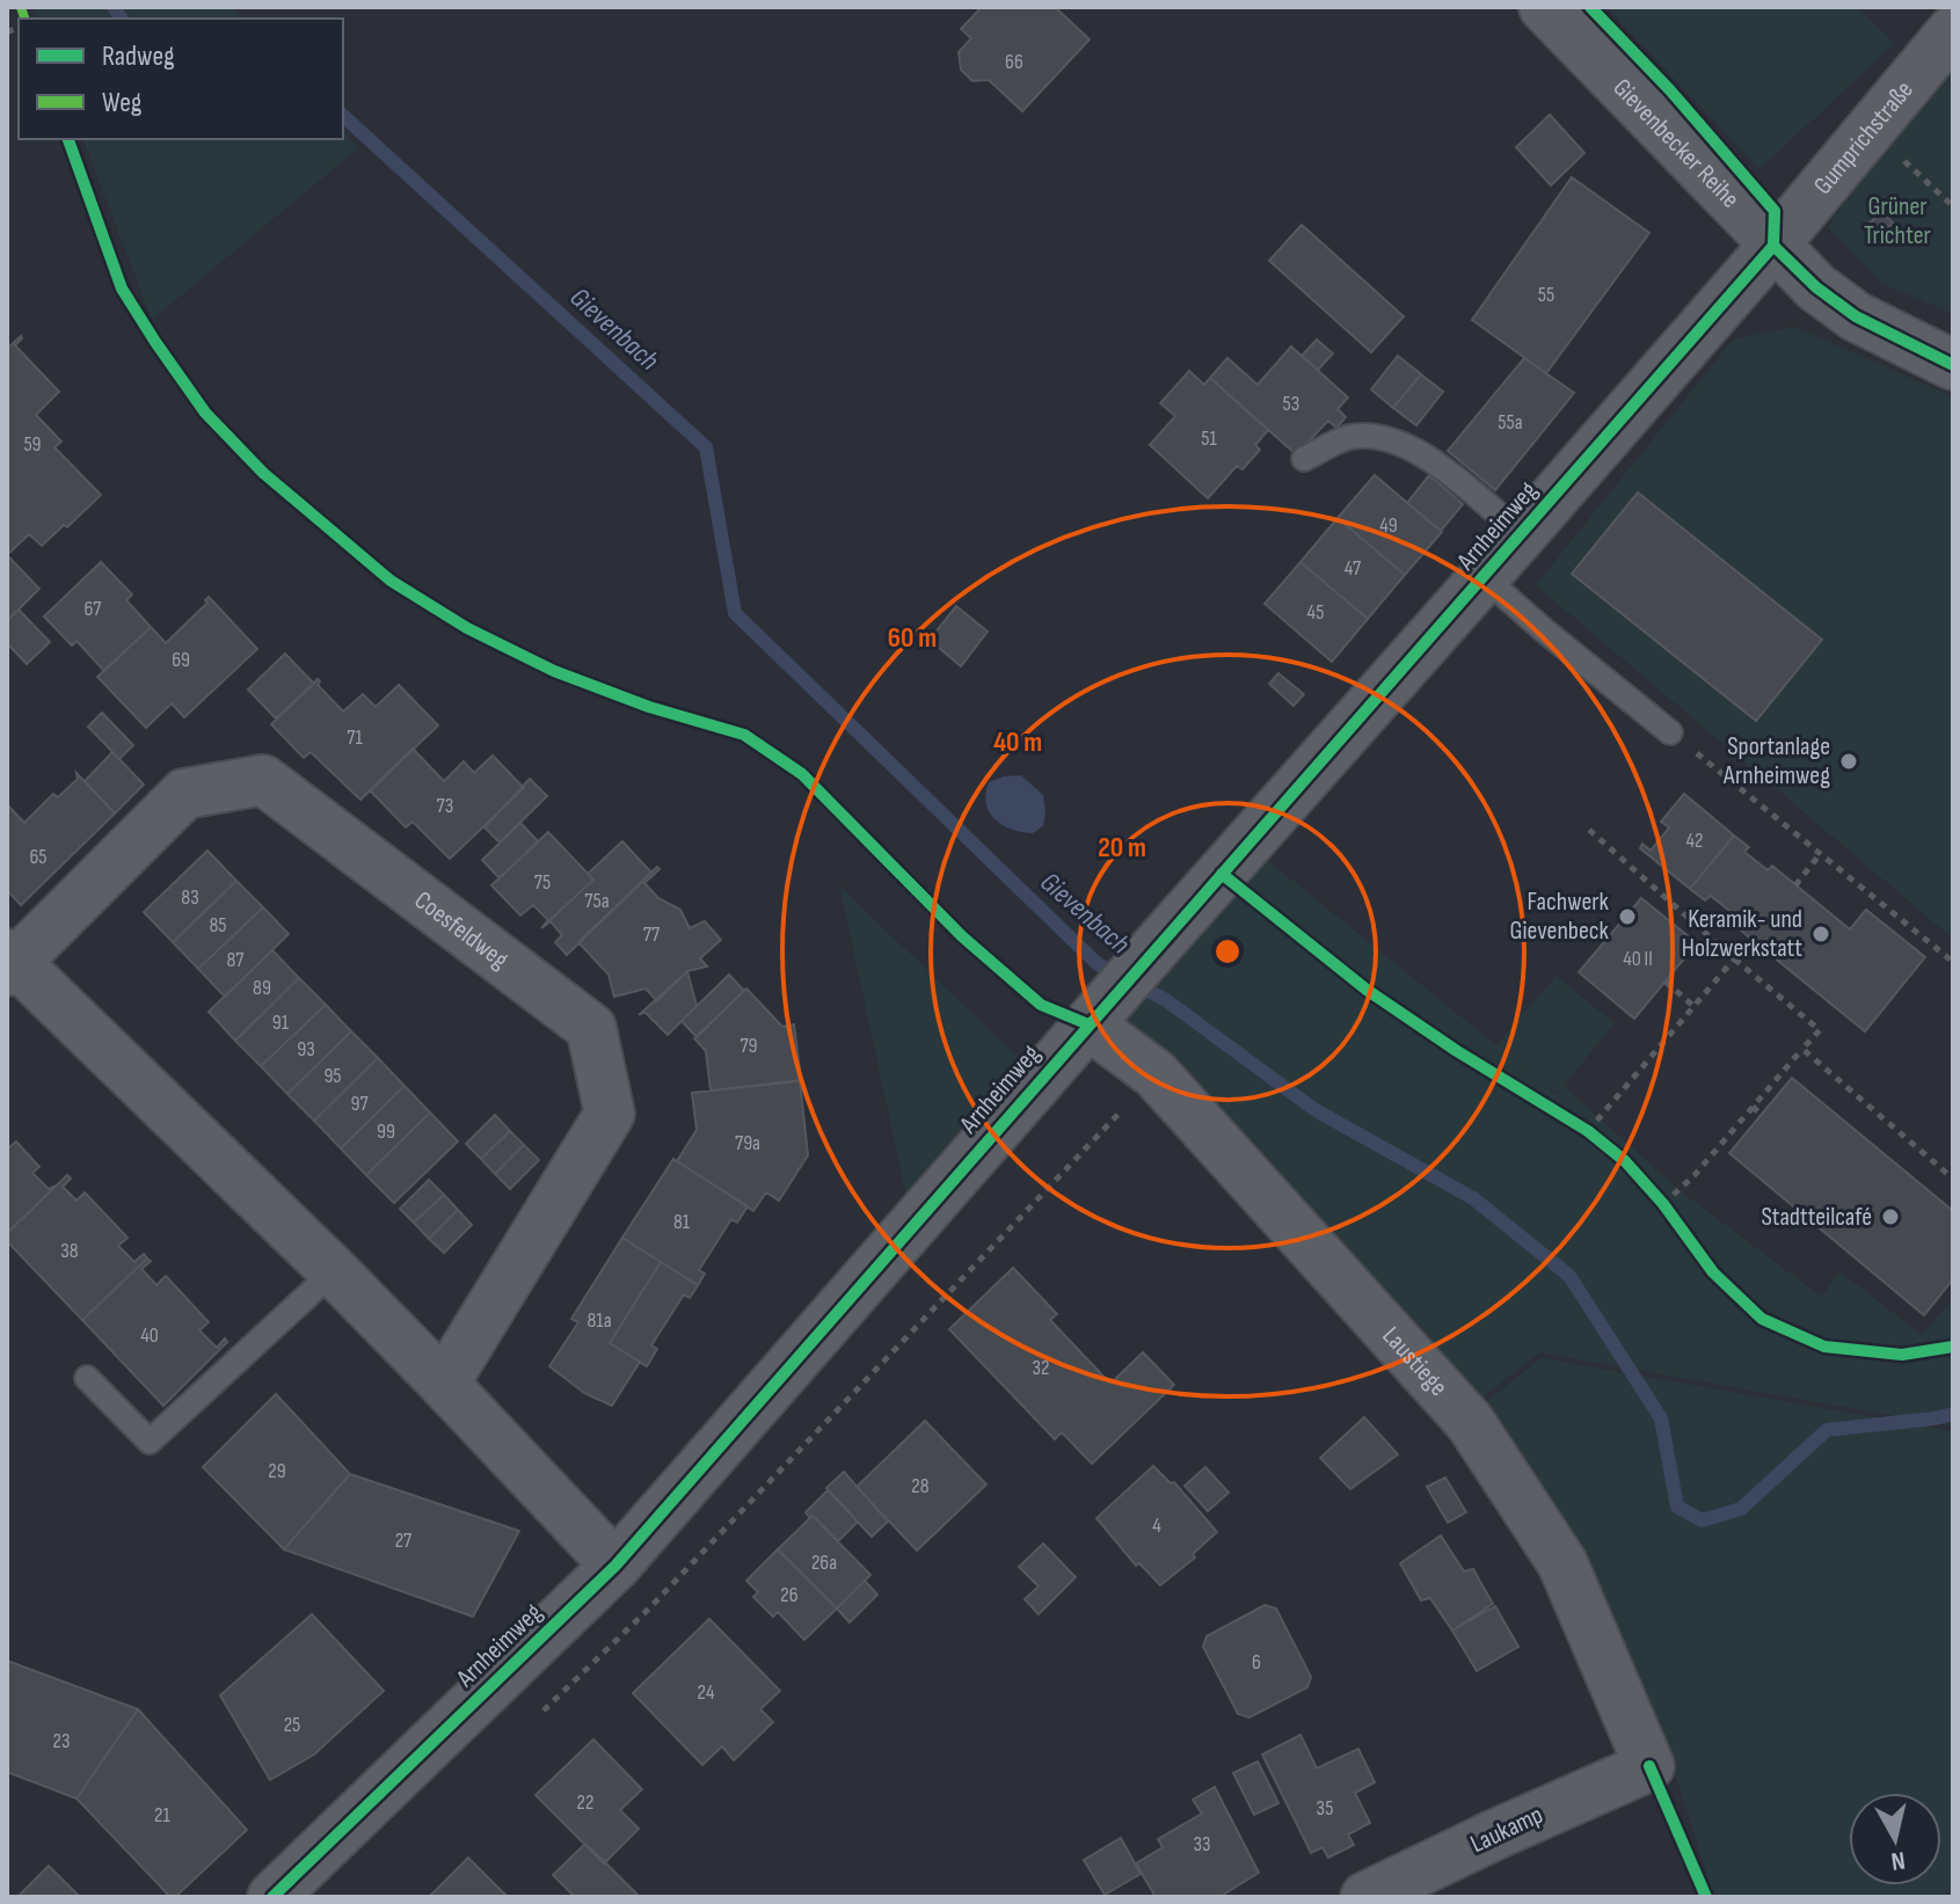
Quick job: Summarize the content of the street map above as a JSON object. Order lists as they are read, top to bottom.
{
  "streets": {
    "street": [
      "Gumprichstraße",
      "Gievenbecker Reihe",
      "Arnheimweg",
      "Coesfeldweg",
      "Laustiege",
      "Laukamp"
    ]
  },
  "crossings": [
    ["Gumprichstraße", "Gievenbecker Reihe"],
    ["Gumprichstraße", "Arnheimweg"],
    ["Gievenbecker Reihe", "Arnheimweg"],
    ["Arnheimweg", "Coesfeldweg"],
    ["Arnheimweg", "Laustiege"],
    ["Laustiege", "Laukamp"]
  ],
  "water": ["Gievenbach"],
  "parks": ["Grüner Trichter"],
  "places": [
    "Sportanlage Arnheimweg",
    "Fachwerk Gievenbeck",
    "Keramik- und Holzwerkstatt",
    "Stadtteilcafé"
  ],
  "house_numbers": [
    "66",
    "55",
    "53",
    "55a",
    "51",
    "59",
    "49",
    "47",
    "67",
    "45",
    "69",
    "71",
    "73",
    "42",
    "65",
    "75",
    "83",
    "75a",
    "85",
    "77",
    "40 II",
    "87",
    "89",
    "91",
    "79",
    "93",
    "95",
    "97",
    "99",
    "79a",
    "81",
    "38",
    "81a",
    "40",
    "32",
    "29",
    "28",
    "4",
    "27",
    "26a",
    "26",
    "6",
    "24",
    "25",
    "23",
    "22",
    "35",
    "21",
    "33"
  ],
  "legend": ["Radweg", "Weg"],
  "north": "bottom",
  "rings": ["60 m", "40 m", "20 m"]
}
